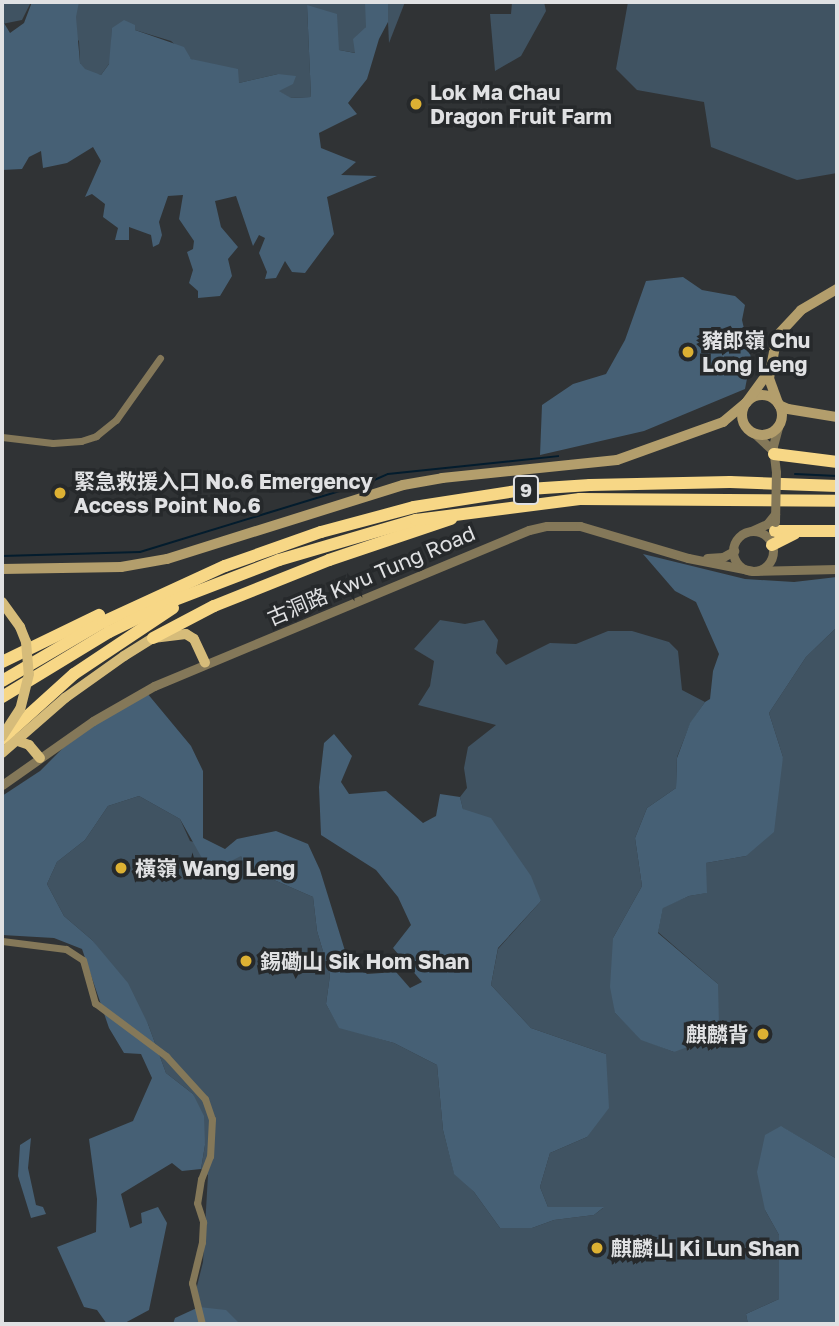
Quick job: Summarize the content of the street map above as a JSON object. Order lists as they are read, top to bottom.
{
  "streets": {
    "highway": ["9"],
    "street": ["古洞路 Kwu Tung Road"]
  },
  "places": [
    "Lok Ma Chau Dragon Fruit Farm",
    "豬郎嶺 Chu Long Leng",
    "緊急救援入口 No.6 Emergency Access Point No.6",
    "橫嶺 Wang Leng",
    "錫磡山 Sik Hom Shan",
    "麒麟背",
    "麒麟山 Ki Lun Shan"
  ]
}
